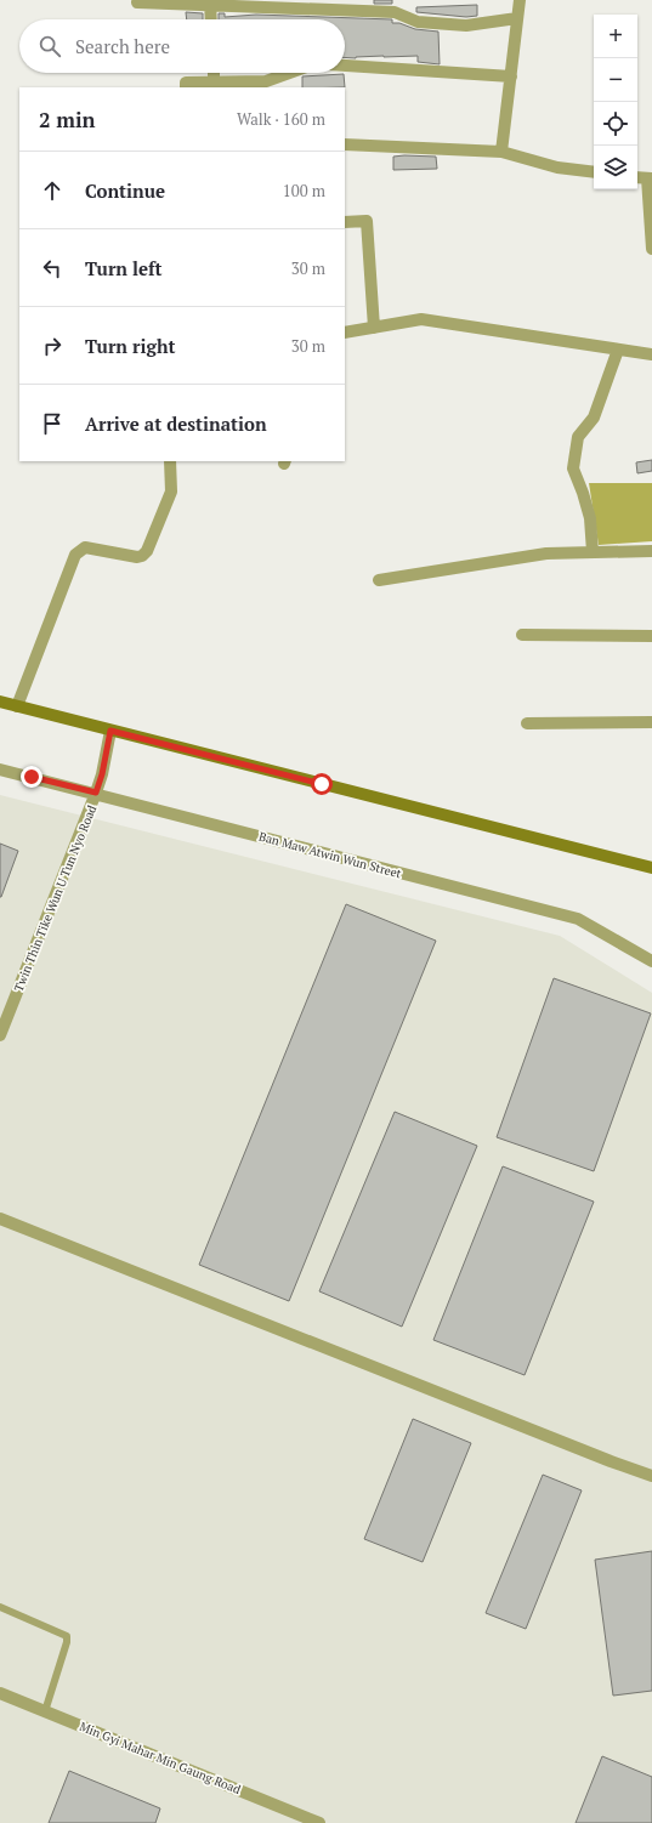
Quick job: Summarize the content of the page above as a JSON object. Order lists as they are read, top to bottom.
{
  "streets": {
    "street": ["Ban Maw Atwin Wun Street", "Twin Thin Tike Wun U Tun Nyo Road", "Min Gyi Mahar Min Gaung Road"]
  },
  "crossings": [
    ["Ban Maw Atwin Wun Street", "Twin Thin Tike Wun U Tun Nyo Road"]
  ],
  "page": {
    "map_buttons": ["+", "−"],
    "search": "Search here",
    "heading": ["2 min", "Walk · 160 m"],
    "list": [
      ["Continue", "100 m"],
      ["Turn left", "30 m"],
      ["Turn right", "30 m"],
      "Arrive at destination"
    ]
  }
}
